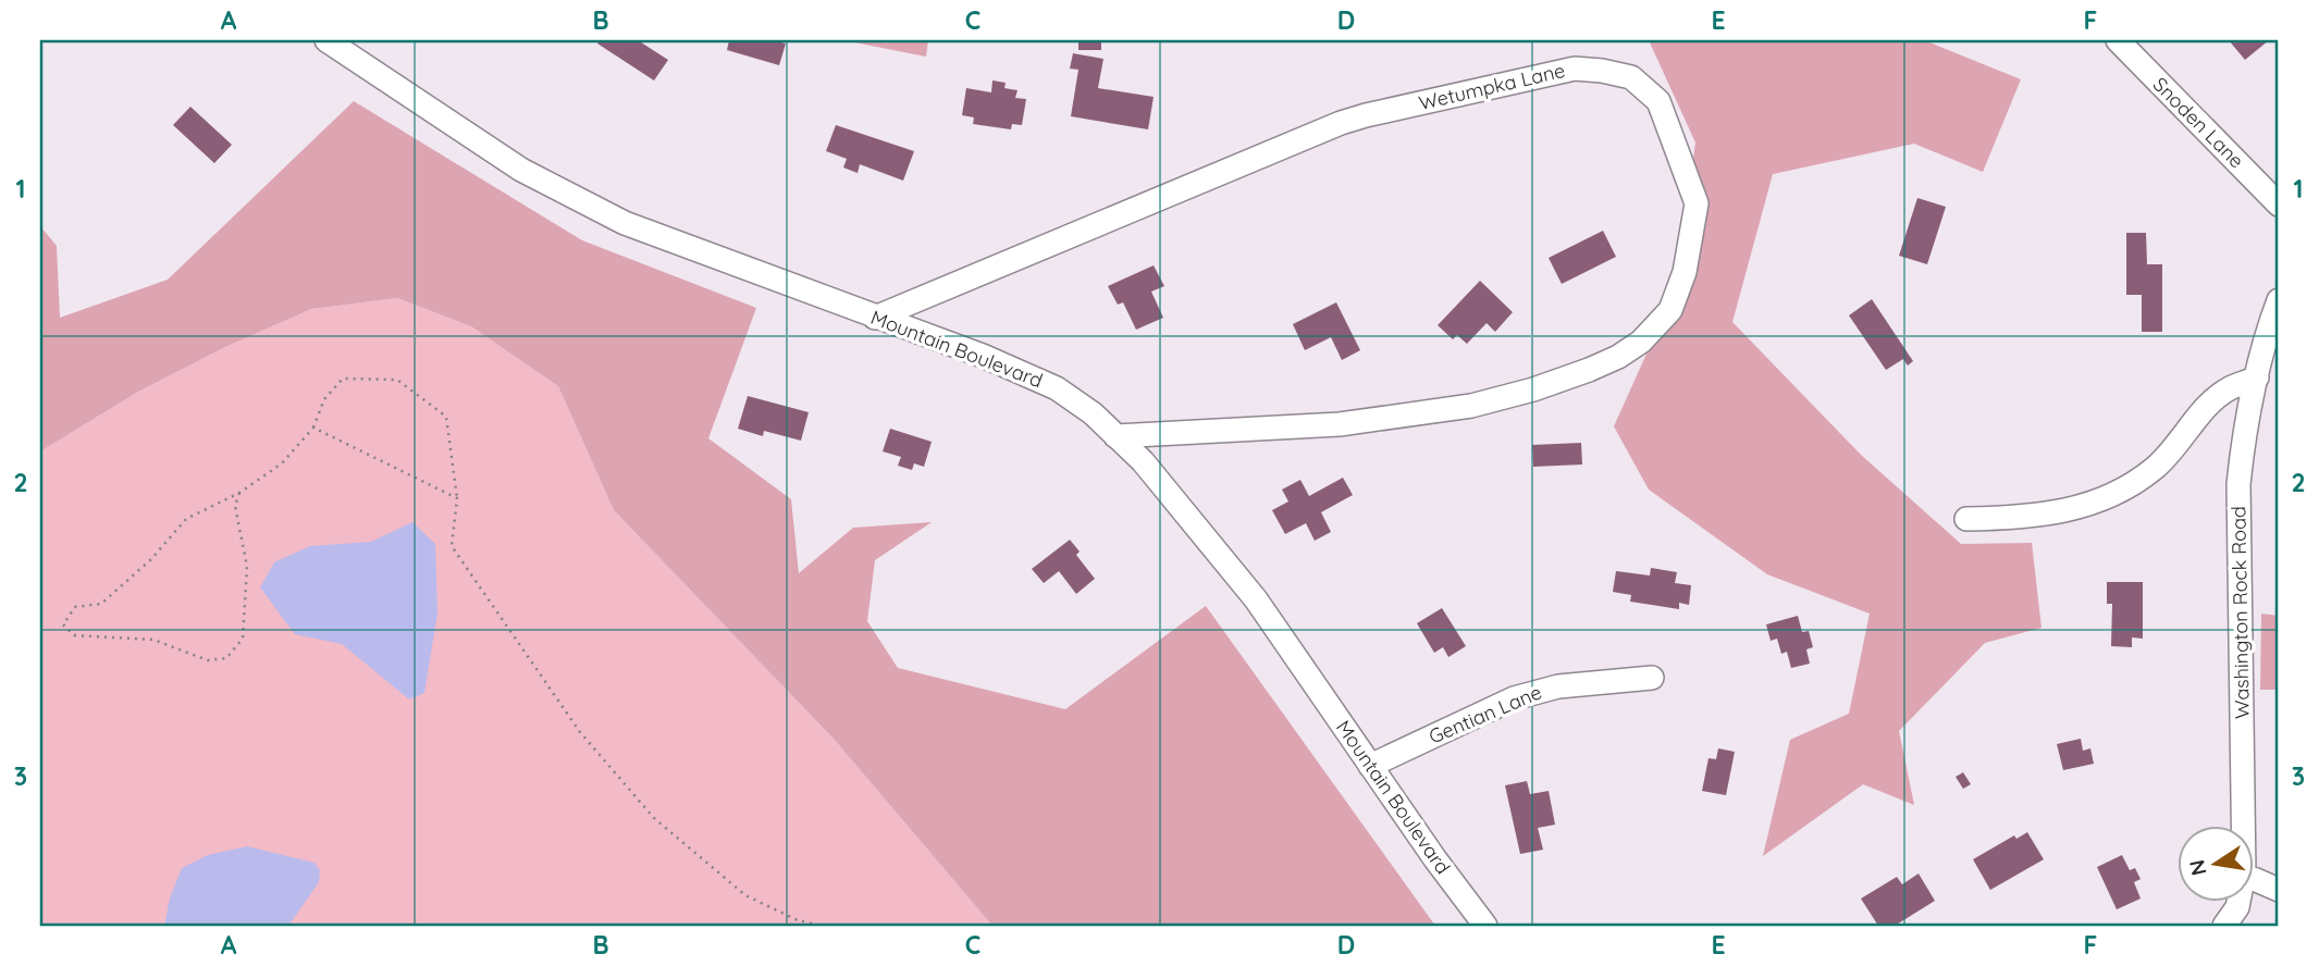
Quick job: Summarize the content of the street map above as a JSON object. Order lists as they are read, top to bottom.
{
  "streets": {
    "street": [
      "Wetumpka Lane",
      "Snoden Lane",
      "Mountain Boulevard",
      "Washington Rock Road",
      "Gentian Lane"
    ]
  },
  "crossings": [
    ["Wetumpka Lane", "Mountain Boulevard"],
    ["Mountain Boulevard", "Gentian Lane"]
  ],
  "north": "left",
  "grid": {
    "columns": [
      "A",
      "B",
      "C",
      "D",
      "E",
      "F"
    ],
    "rows": ["1", "2", "3"]
  }
}
